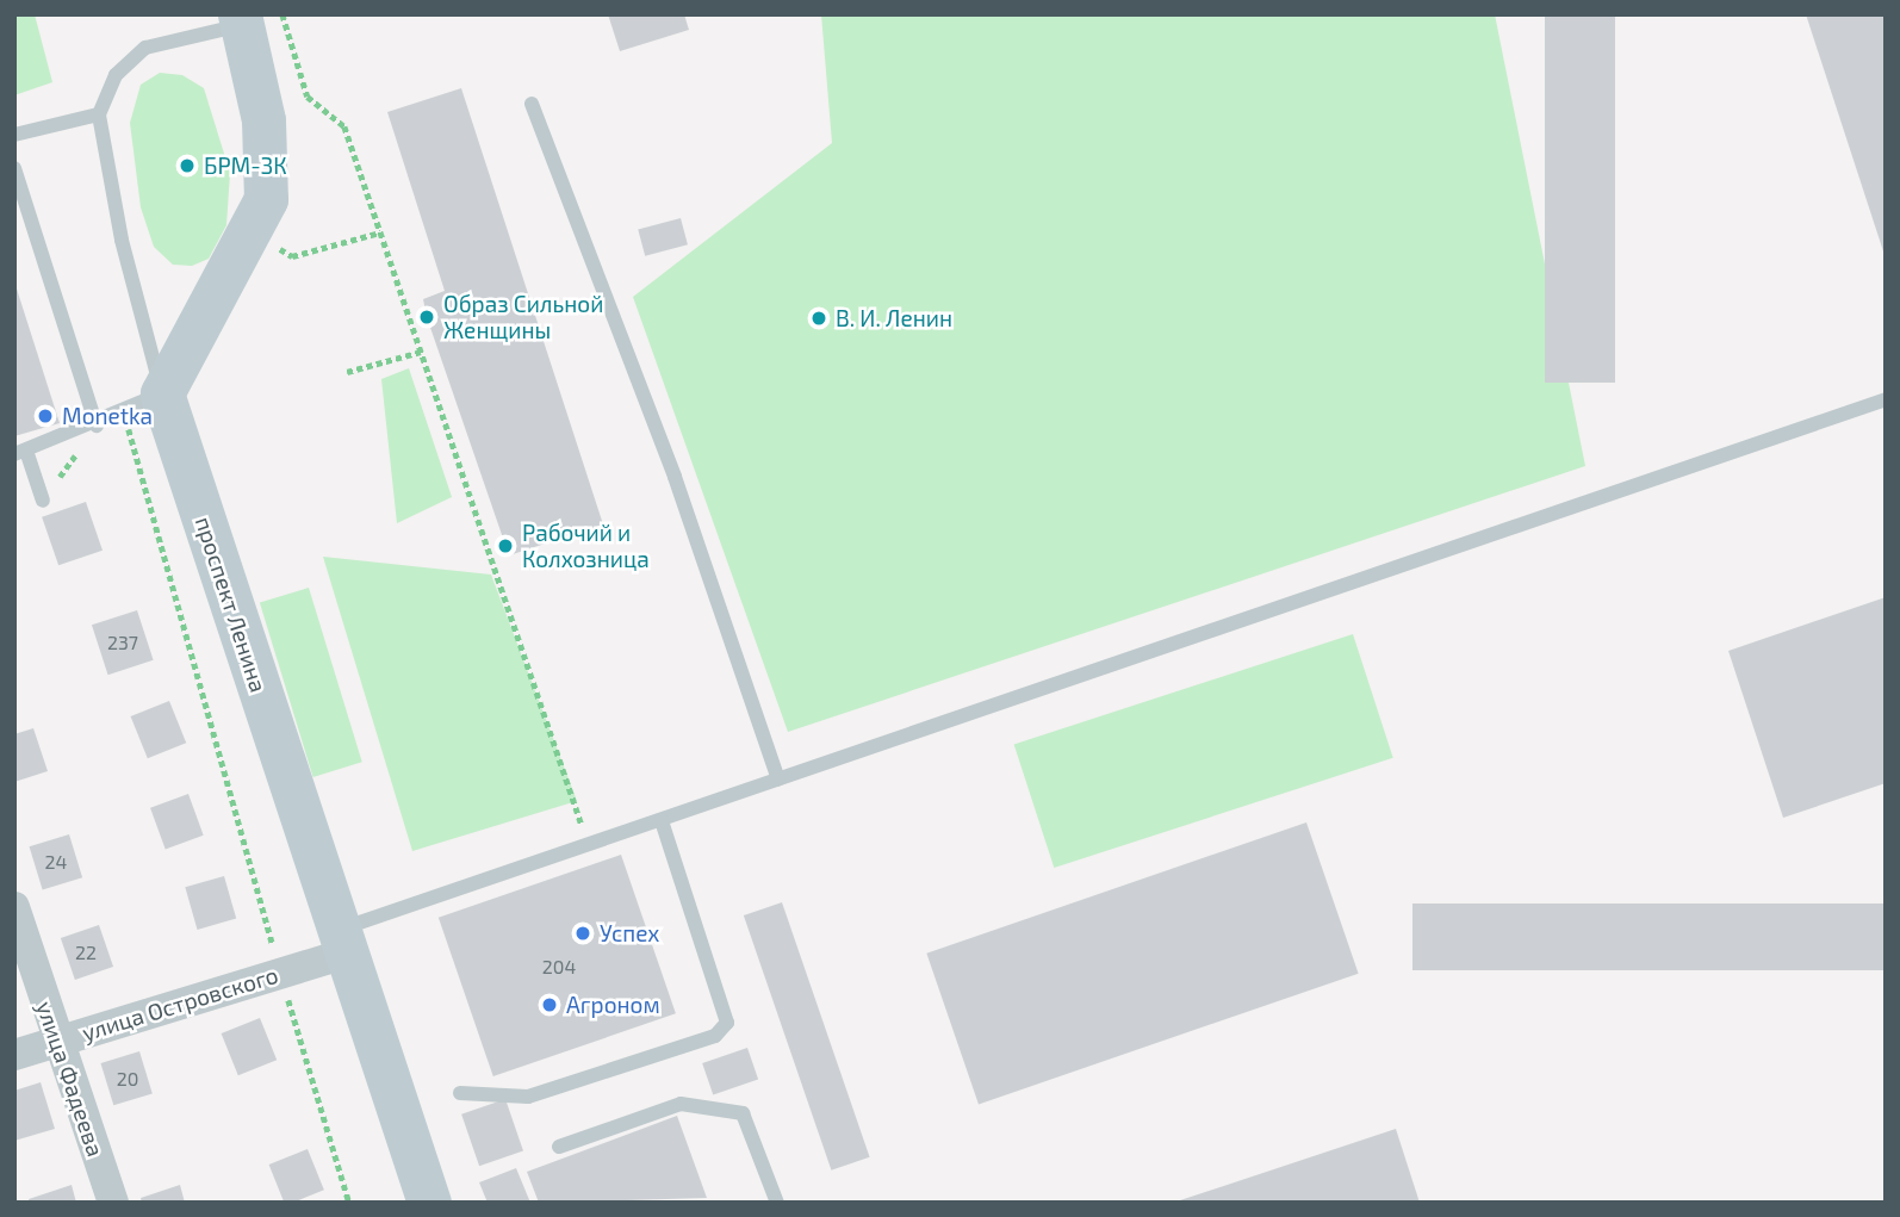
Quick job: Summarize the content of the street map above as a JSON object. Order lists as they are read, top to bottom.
{
  "streets": {
    "street": ["проспект Ленина", "улица Островского", "улица Фадеева"]
  },
  "crossings": [
    ["проспект Ленина", "улица Островского"],
    ["улица Островского", "улица Фадеева"]
  ],
  "places": [
    "БРМ-ЗК",
    "Образ Сильной Женщины",
    "В. И. Ленин",
    "Monetka",
    "Рабочий и Колхозница",
    "Успех",
    "Агроном"
  ],
  "house_numbers": [
    "237",
    "24",
    "22",
    "204",
    "20"
  ]
}
